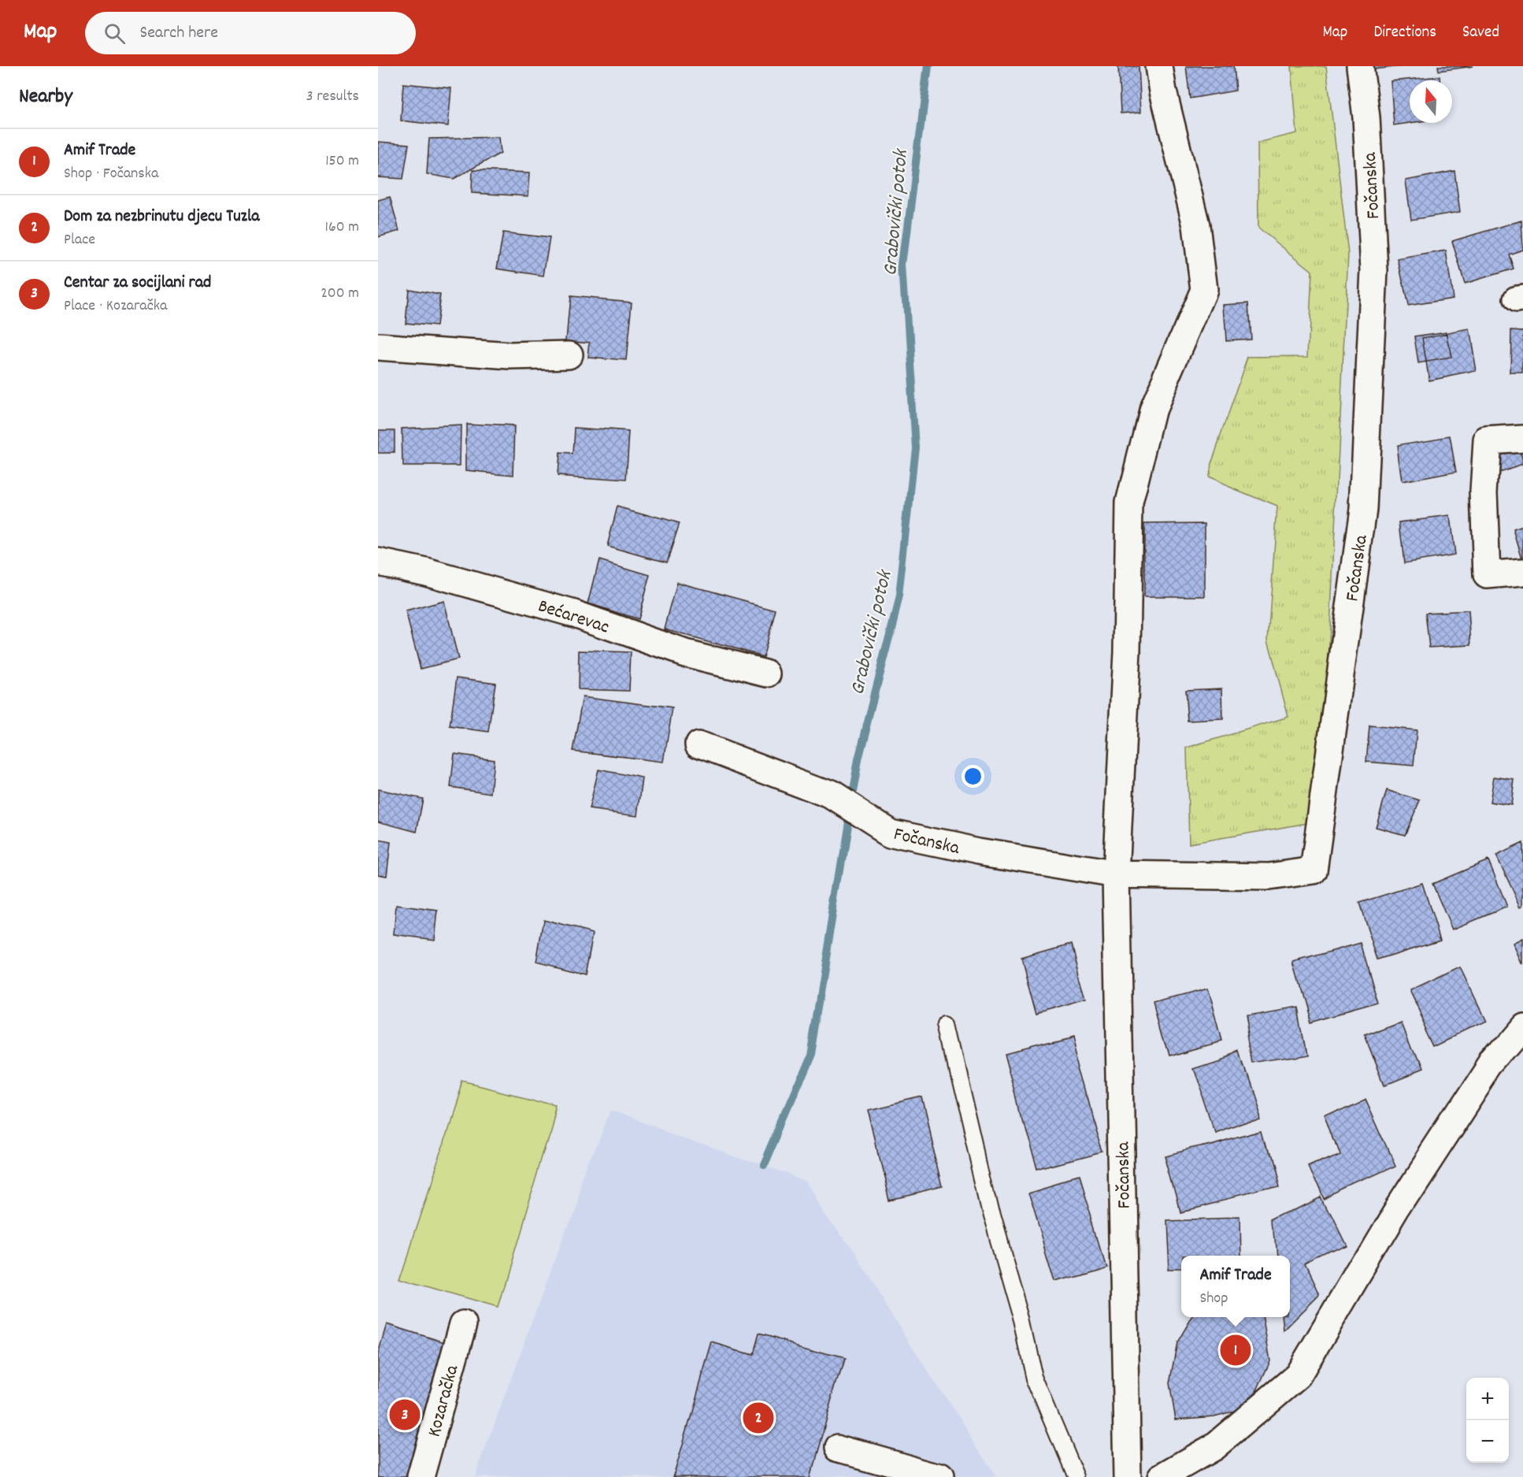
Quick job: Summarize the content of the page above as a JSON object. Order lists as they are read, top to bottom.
{
  "streets": {
    "street": ["Fočanska", "Bećarevac", "Kozaračka"]
  },
  "water": ["Grabovički potok"],
  "north": "top",
  "page": {
    "header": "Map",
    "search": "Search here",
    "nav": ["Map", "Directions", "Saved"],
    "heading": ["Nearby", "3 results"],
    "list": [
      {
        "mark": "1",
        "name": "Amif Trade",
        "note": "Shop · Fočanska",
        "value": "150 m"
      },
      {
        "mark": "2",
        "name": "Dom za nezbrinutu djecu Tuzla",
        "note": "Place",
        "value": "160 m"
      },
      {
        "mark": "3",
        "name": "Centar za socijlani rad",
        "note": "Place · Kozaračka",
        "value": "200 m"
      }
    ],
    "popup": ["Amif Trade", "Shop"],
    "pins": ["1", "3", "2"],
    "map_buttons": ["+", "−"]
  }
}
